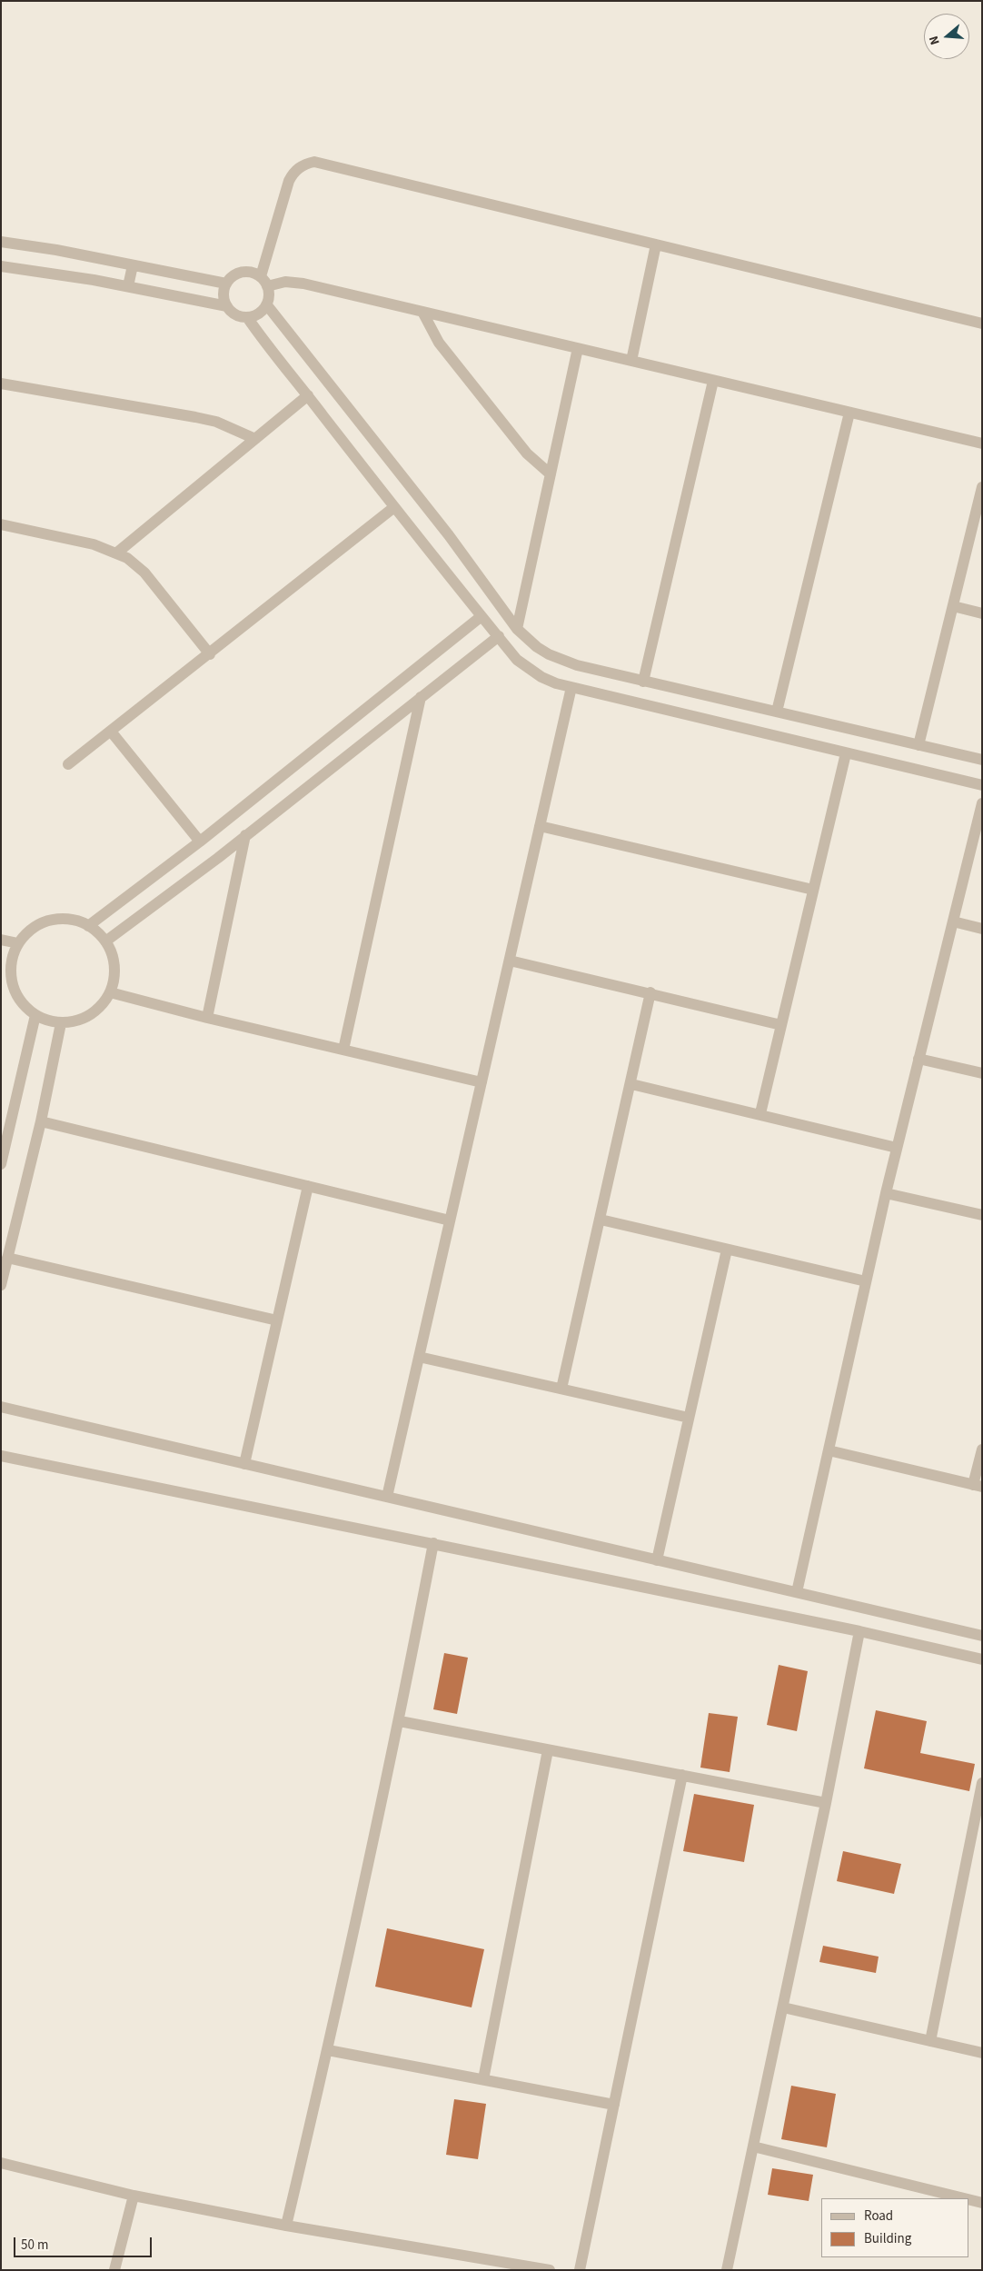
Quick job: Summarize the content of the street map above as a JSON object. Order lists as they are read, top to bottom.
{
  "legend": ["Road", "Building"],
  "scale_bar": "50 m",
  "north": "left"
}
